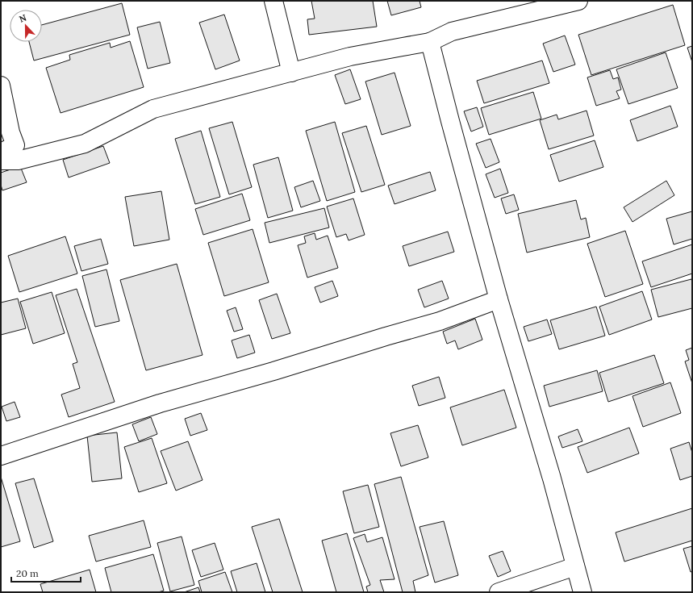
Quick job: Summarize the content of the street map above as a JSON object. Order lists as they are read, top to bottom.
{
  "scale_bar": "20 m",
  "north": "top"
}
